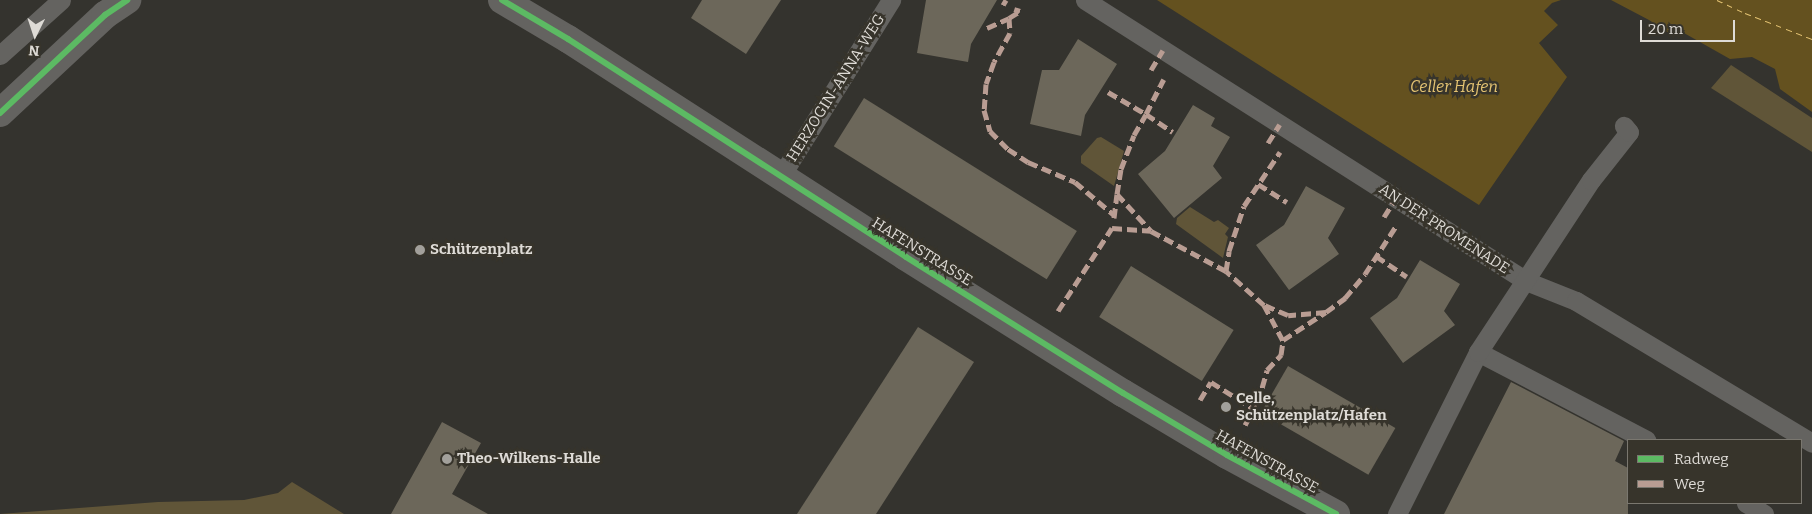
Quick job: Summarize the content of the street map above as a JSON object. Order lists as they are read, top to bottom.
{
  "streets": {
    "street": ["HAFENSTRASSE"],
    "lane": ["HERZOGIN-ANNA-WEG", "AN DER PROMENADE"]
  },
  "crossings": [
    ["HERZOGIN-ANNA-WEG", "HAFENSTRASSE"]
  ],
  "water": ["Celler Hafen"],
  "places": ["Schützenplatz", "Celle, Schützenplatz/Hafen", "Theo-Wilkens-Halle"],
  "legend": ["Radweg", "Weg"],
  "scale_bar": "20 m",
  "north": "bottom"
}
